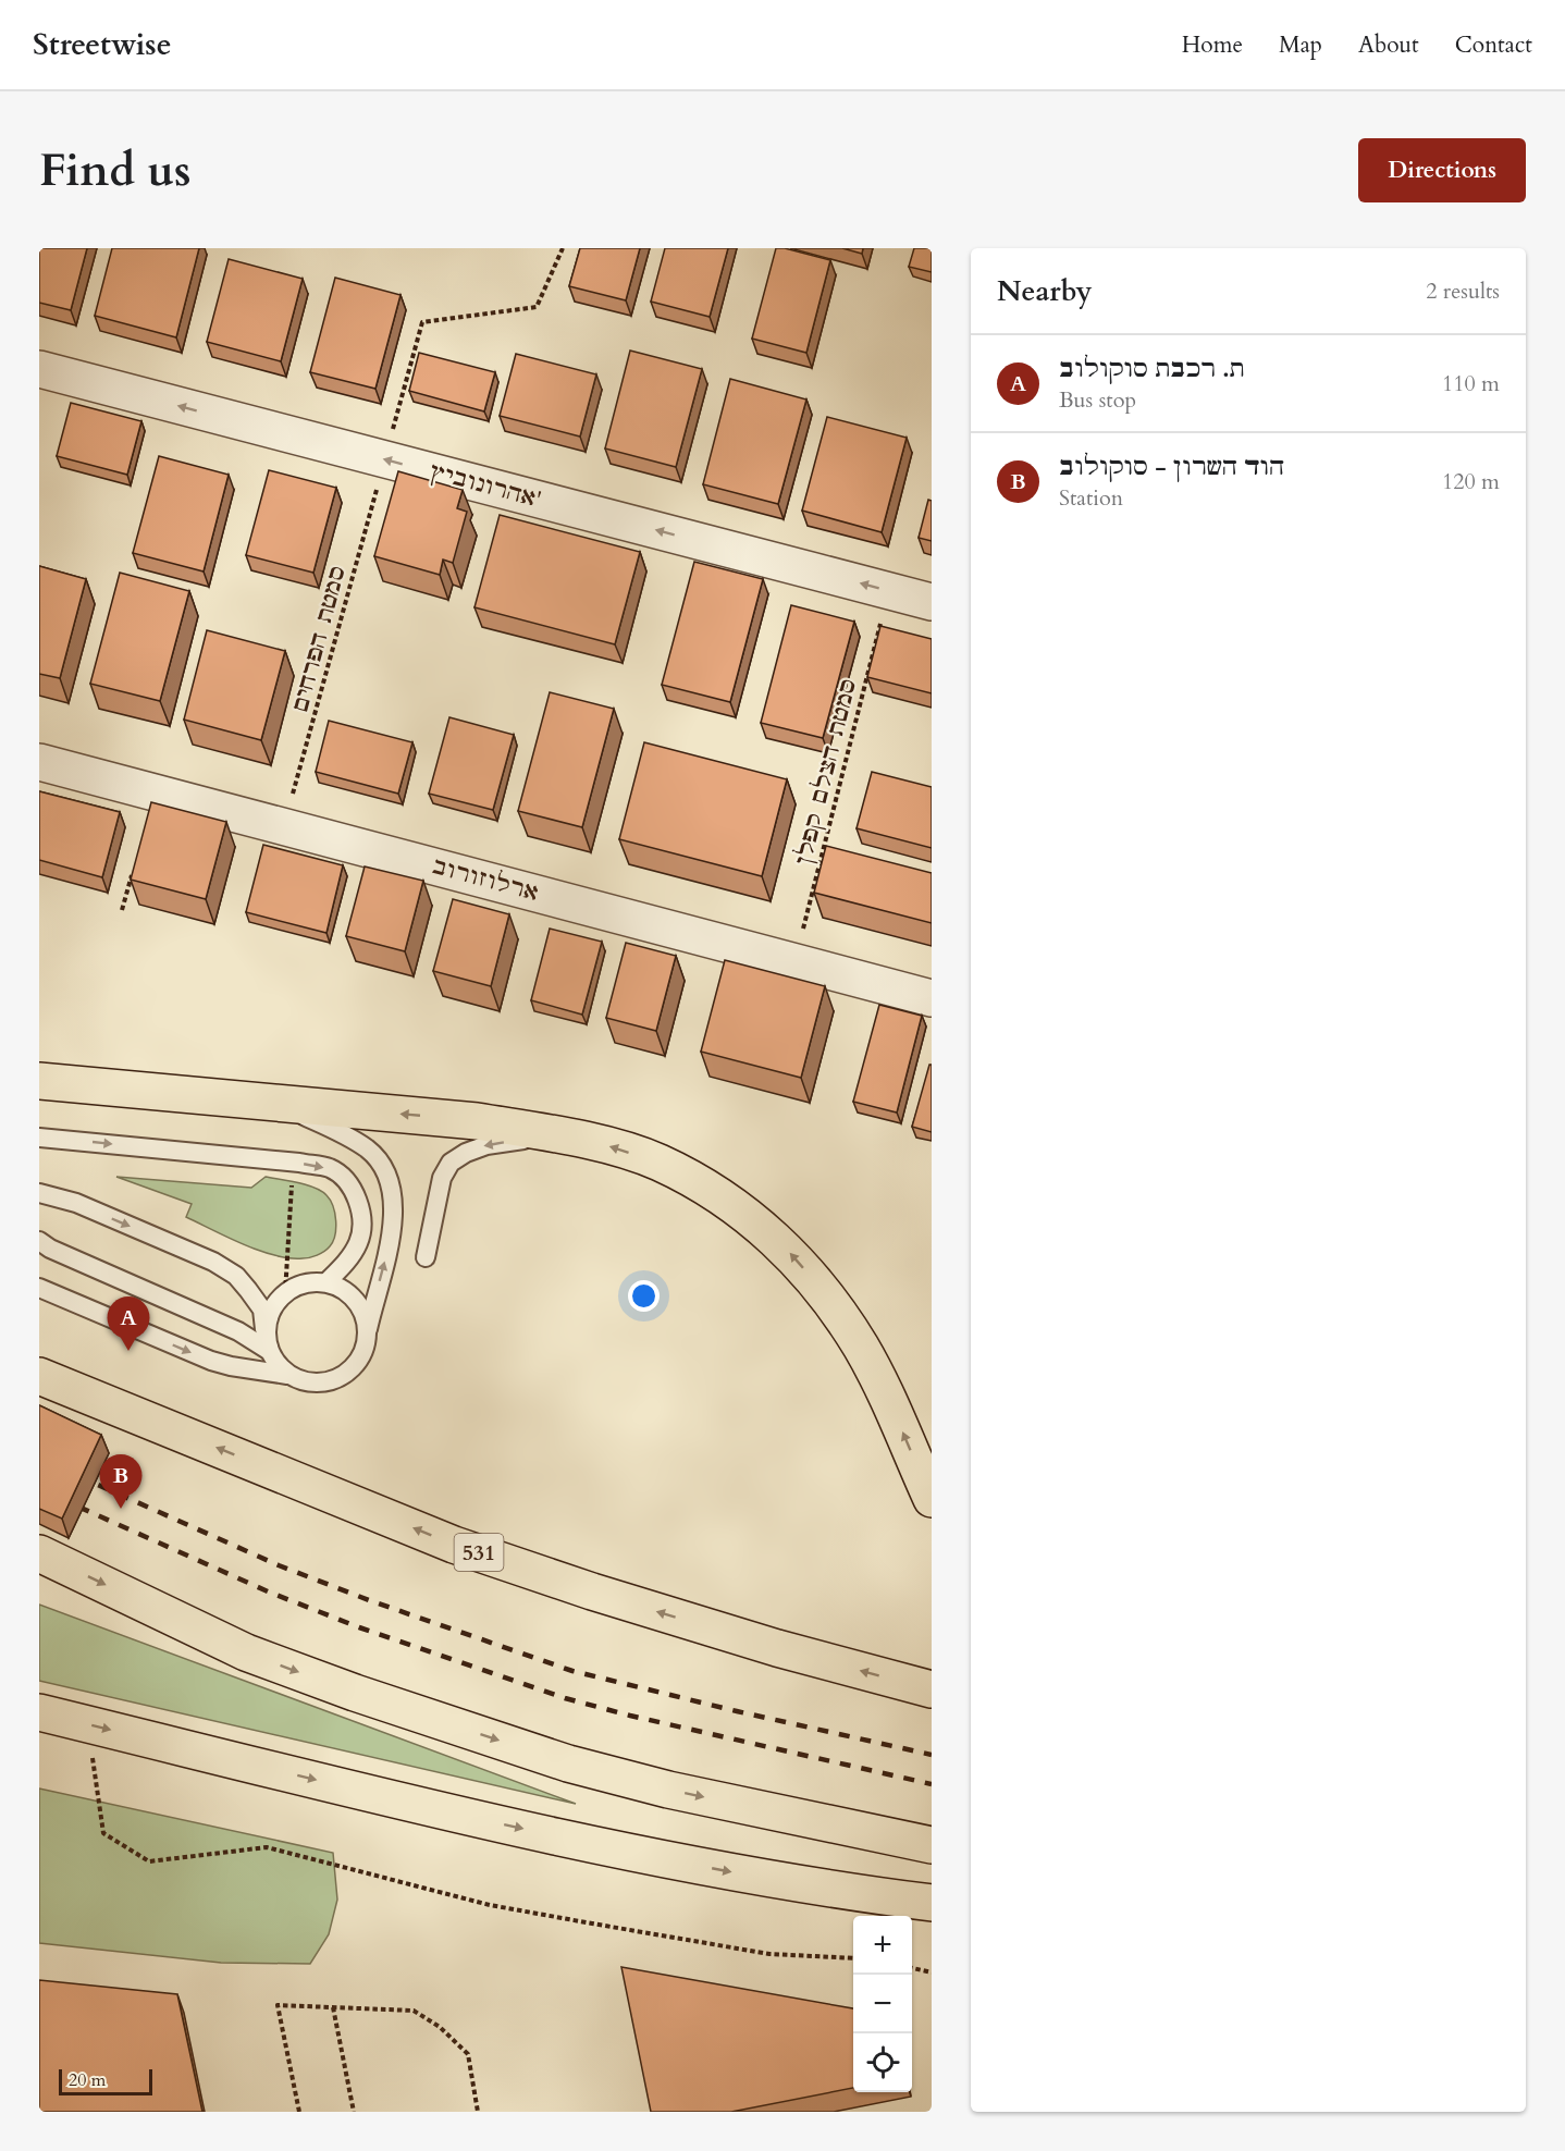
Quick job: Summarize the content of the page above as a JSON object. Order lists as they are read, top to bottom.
{
  "streets": {
    "highway": ["531"],
    "street": ["אהרונוביץ'", "ארלוזורוב"],
    "path": ["סמטת הפרחים", "סמטת הצלם קפלן"]
  },
  "crossings": [
    ["אהרונוביץ'", "סמטת הפרחים"],
    ["אהרונוביץ'", "סמטת הצלם קפלן"],
    ["סמטת הפרחים", "ארלוזורוב"],
    ["סמטת הצלם קפלן", "ארלוזורוב"]
  ],
  "one_way": ["אהרונוביץ'"],
  "scale_bar": "20 m",
  "page": {
    "header": "Streetwise",
    "nav": [
      "Home",
      "Map",
      "About",
      "Contact"
    ],
    "buttons": "Directions",
    "title": "Find us",
    "heading": ["Nearby", "2 results"],
    "list": [
      {
        "mark": "A",
        "name": "ת. רכבת סוקולוב",
        "note": "Bus stop",
        "value": "110 m"
      },
      {
        "mark": "B",
        "name": "הוד השרון - סוקולוב",
        "note": "Station",
        "value": "120 m"
      }
    ],
    "pins": ["A", "B"],
    "map_buttons": ["+", "−"],
    "scale": "20 m"
  }
}
